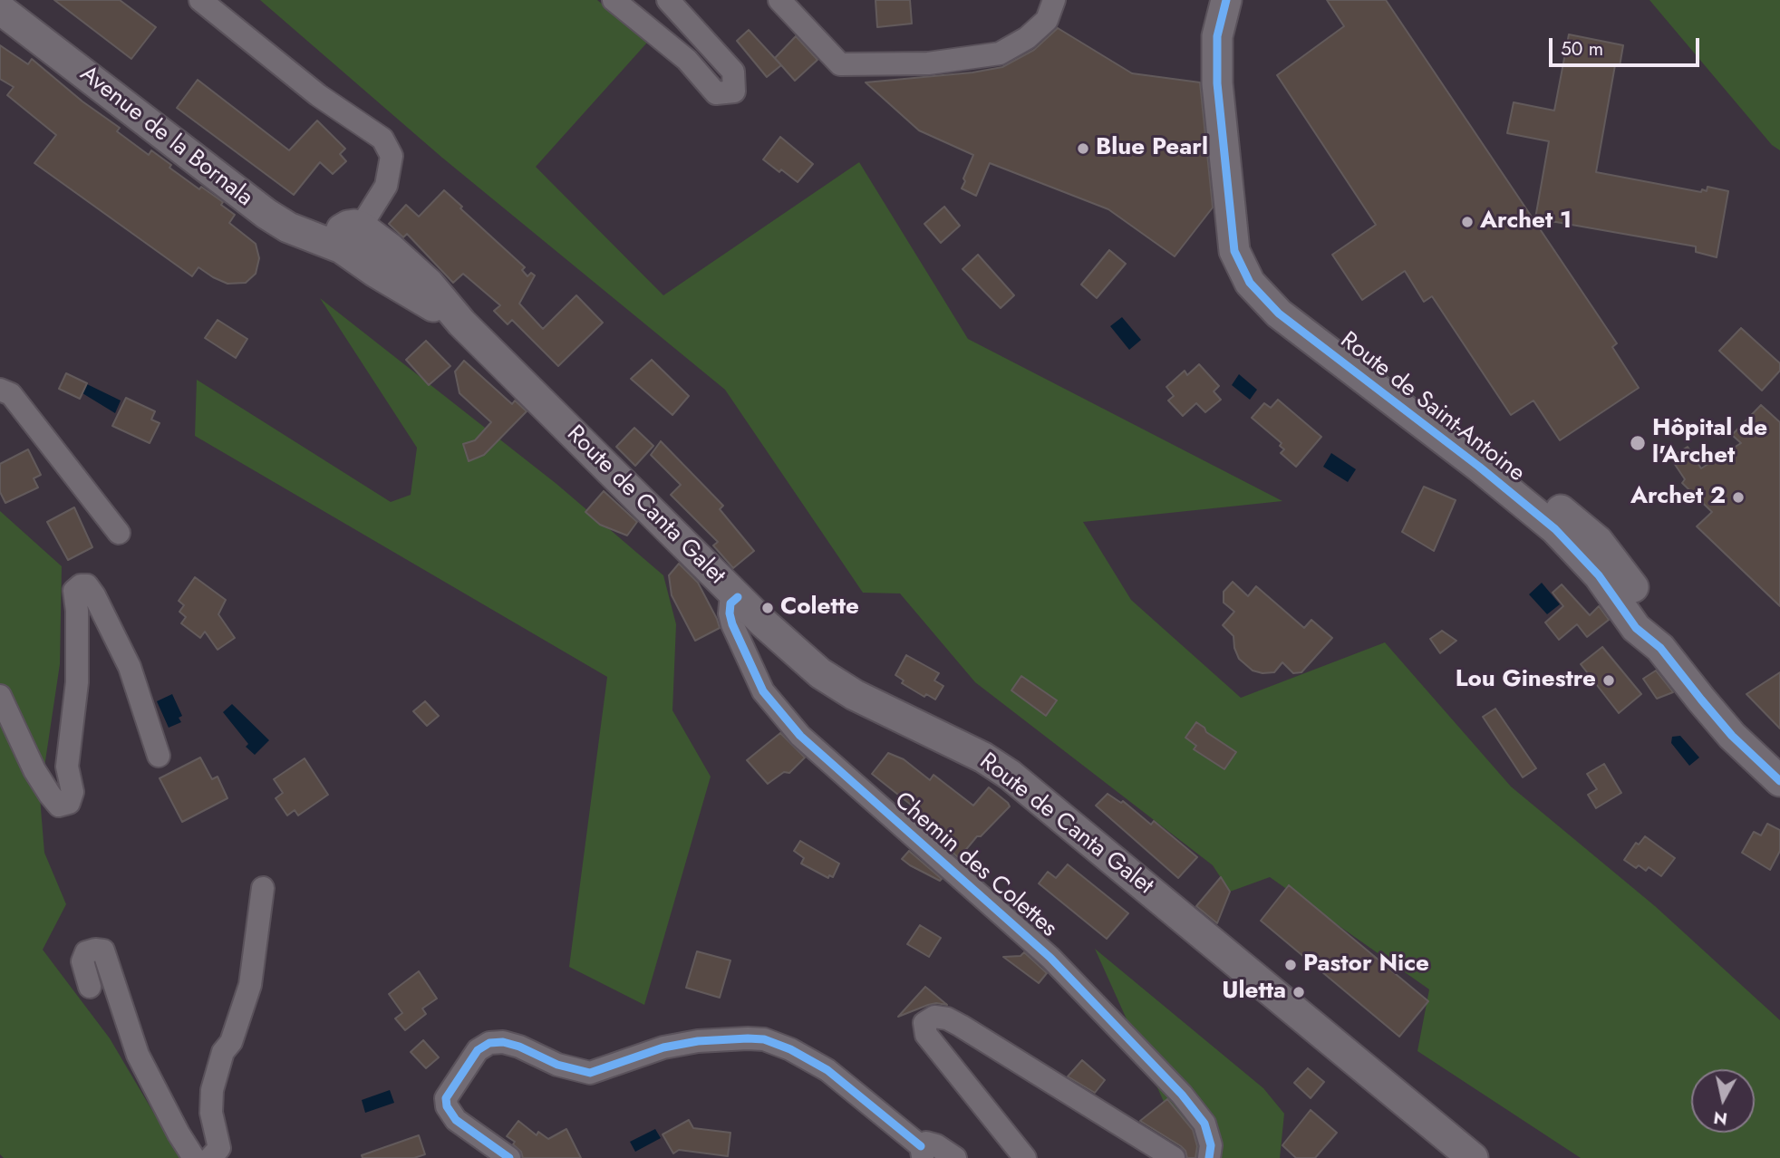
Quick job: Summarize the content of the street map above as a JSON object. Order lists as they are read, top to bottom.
{
  "streets": {
    "main road": ["Avenue de la Bornala", "Route de Saint-Antoine", "Route de Canta Galet"],
    "street": ["Chemin des Colettes"]
  },
  "crossings": [
    ["Avenue de la Bornala", "Route de Canta Galet"],
    ["Route de Canta Galet", "Chemin des Colettes"]
  ],
  "places": [
    "Blue Pearl",
    "Archet 1",
    "Hôpital de l'Archet",
    "Archet 2",
    "Colette",
    "Lou Ginestre",
    "Pastor Nice",
    "Uletta"
  ],
  "scale_bar": "50 m",
  "north": "bottom"
}
